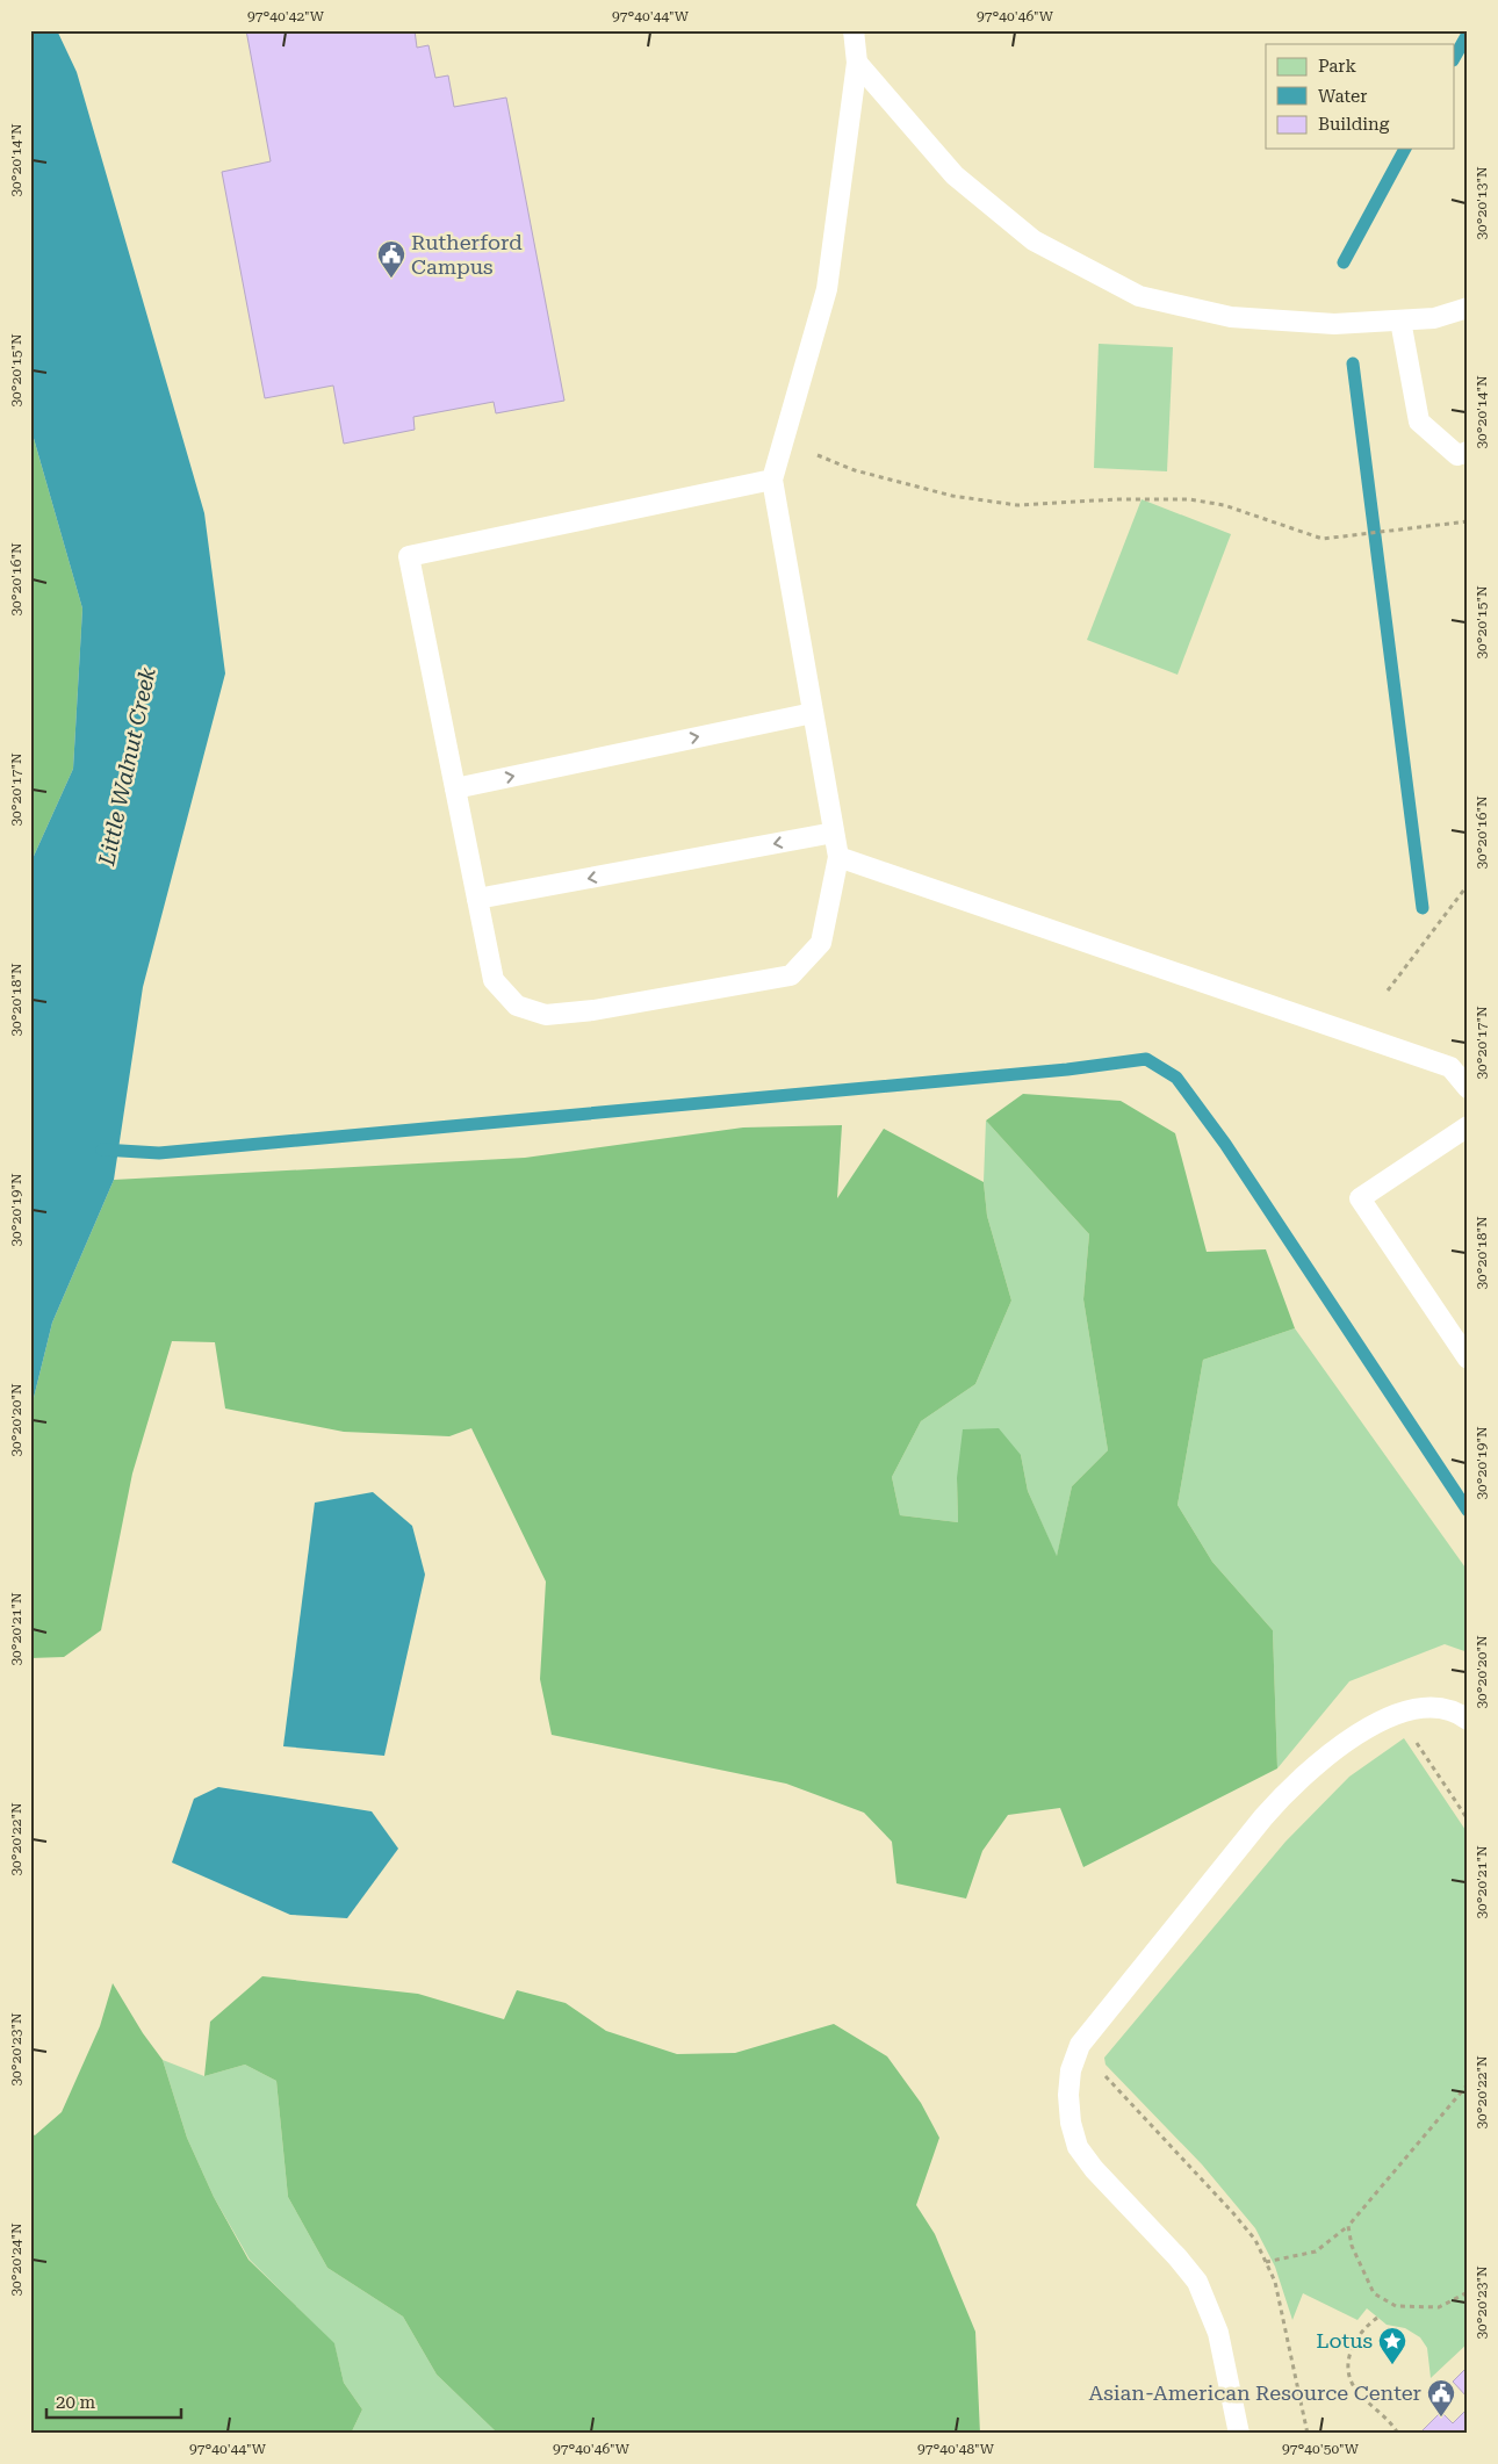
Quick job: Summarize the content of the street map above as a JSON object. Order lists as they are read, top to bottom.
{
  "water": ["Little Walnut Creek"],
  "places": {
    "public building": ["Rutherford Campus", "Asian-American Resource Center"],
    "place": ["Lotus"]
  },
  "legend": ["Park", "Water", "Building"],
  "scale_bar": "20 m",
  "coordinates": [
    "97°40'42\"W",
    "97°40'44\"W",
    "97°40'46\"W",
    "30°20'14\"N",
    "30°20'13\"N",
    "30°20'15\"N",
    "30°20'16\"N",
    "30°20'17\"N",
    "30°20'18\"N",
    "30°20'19\"N",
    "30°20'20\"N",
    "30°20'21\"N",
    "30°20'22\"N",
    "30°20'23\"N",
    "30°20'24\"N",
    "97°40'48\"W",
    "97°40'50\"W"
  ]
}
